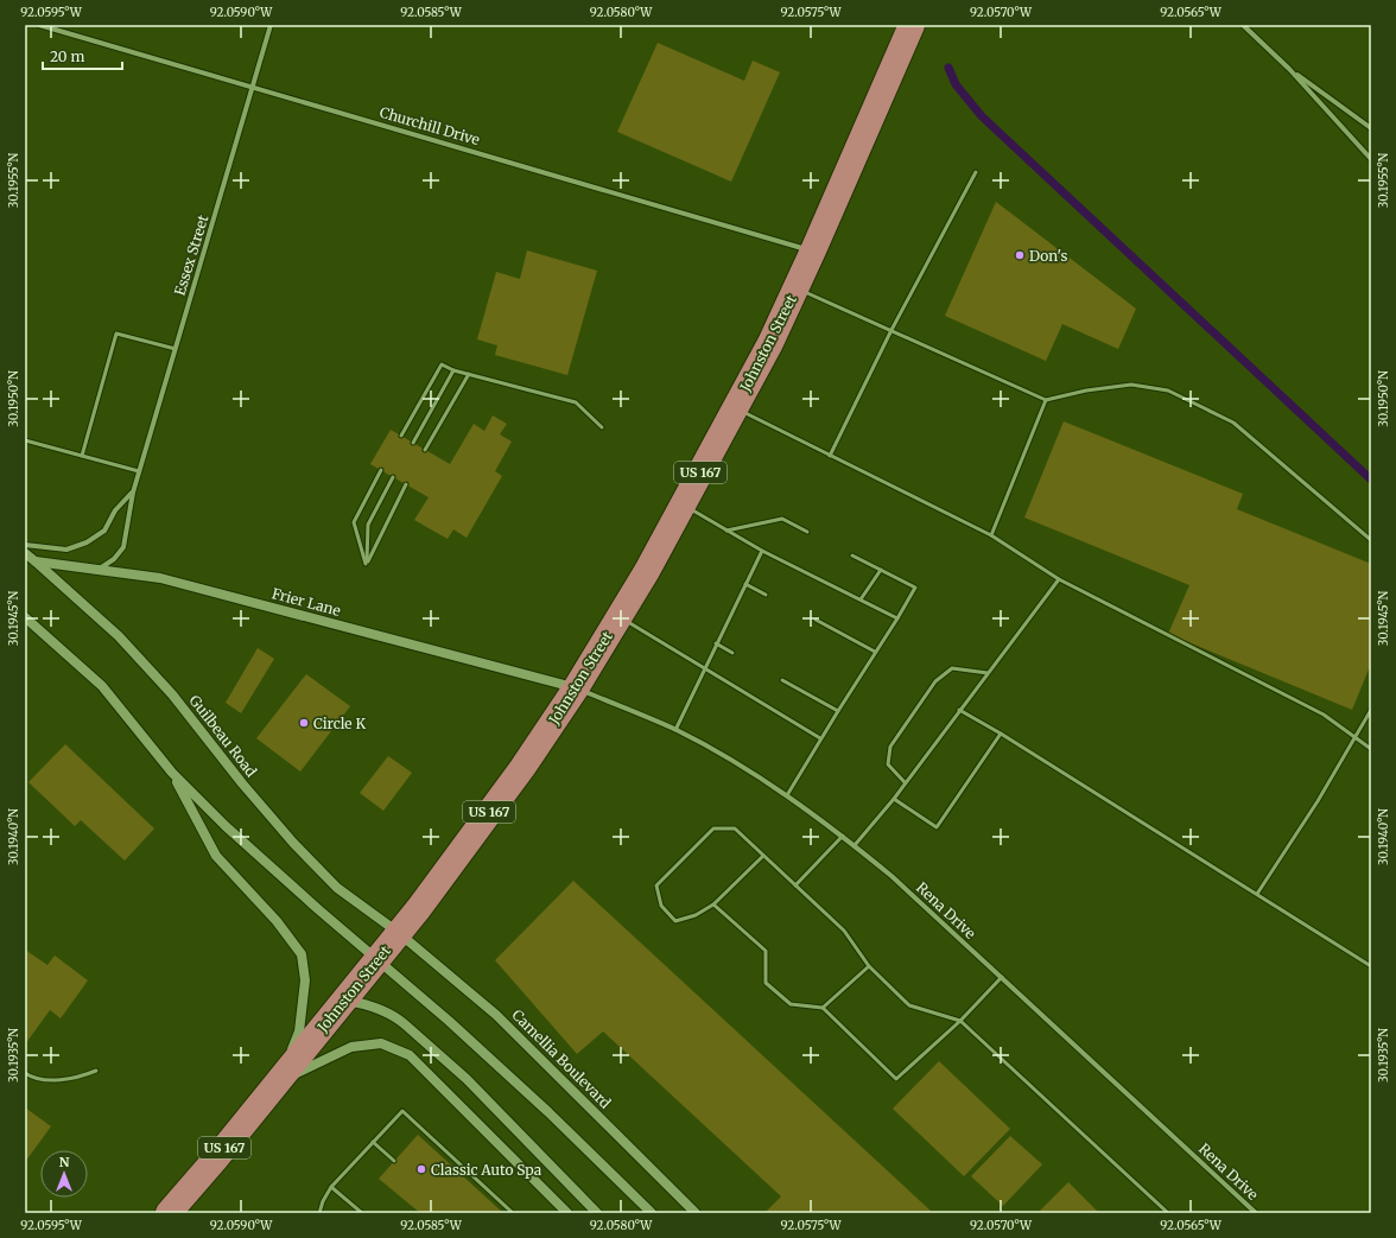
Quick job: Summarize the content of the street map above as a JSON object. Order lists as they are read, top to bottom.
{
  "streets": {
    "main road": ["Johnston Street", "US 167"],
    "street": [
      "Churchill Drive",
      "Essex Street",
      "Frier Lane",
      "Guilbeau Road",
      "Rena Drive",
      "Camellia Boulevard"
    ]
  },
  "crossings": [
    ["Churchill Drive", "Essex Street"],
    ["Churchill Drive", "Johnston Street"],
    ["Essex Street", "Frier Lane"],
    ["Johnston Street", "Frier Lane"],
    ["Johnston Street", "Guilbeau Road"],
    ["Johnston Street", "Rena Drive"],
    ["Johnston Street", "Camellia Boulevard"],
    ["Frier Lane", "Guilbeau Road"],
    ["Frier Lane", "Rena Drive"],
    ["Guilbeau Road", "Camellia Boulevard"]
  ],
  "places": ["Don's", "Circle K", "Classic Auto Spa"],
  "scale_bar": "20 m",
  "north": "top",
  "coordinates": [
    "92.0595°W",
    "92.0590°W",
    "92.0585°W",
    "92.0580°W",
    "92.0575°W",
    "92.0570°W",
    "92.0565°W",
    "30.1955°N",
    "30.1950°N",
    "30.1945°N",
    "30.1940°N",
    "30.1935°N"
  ]
}
